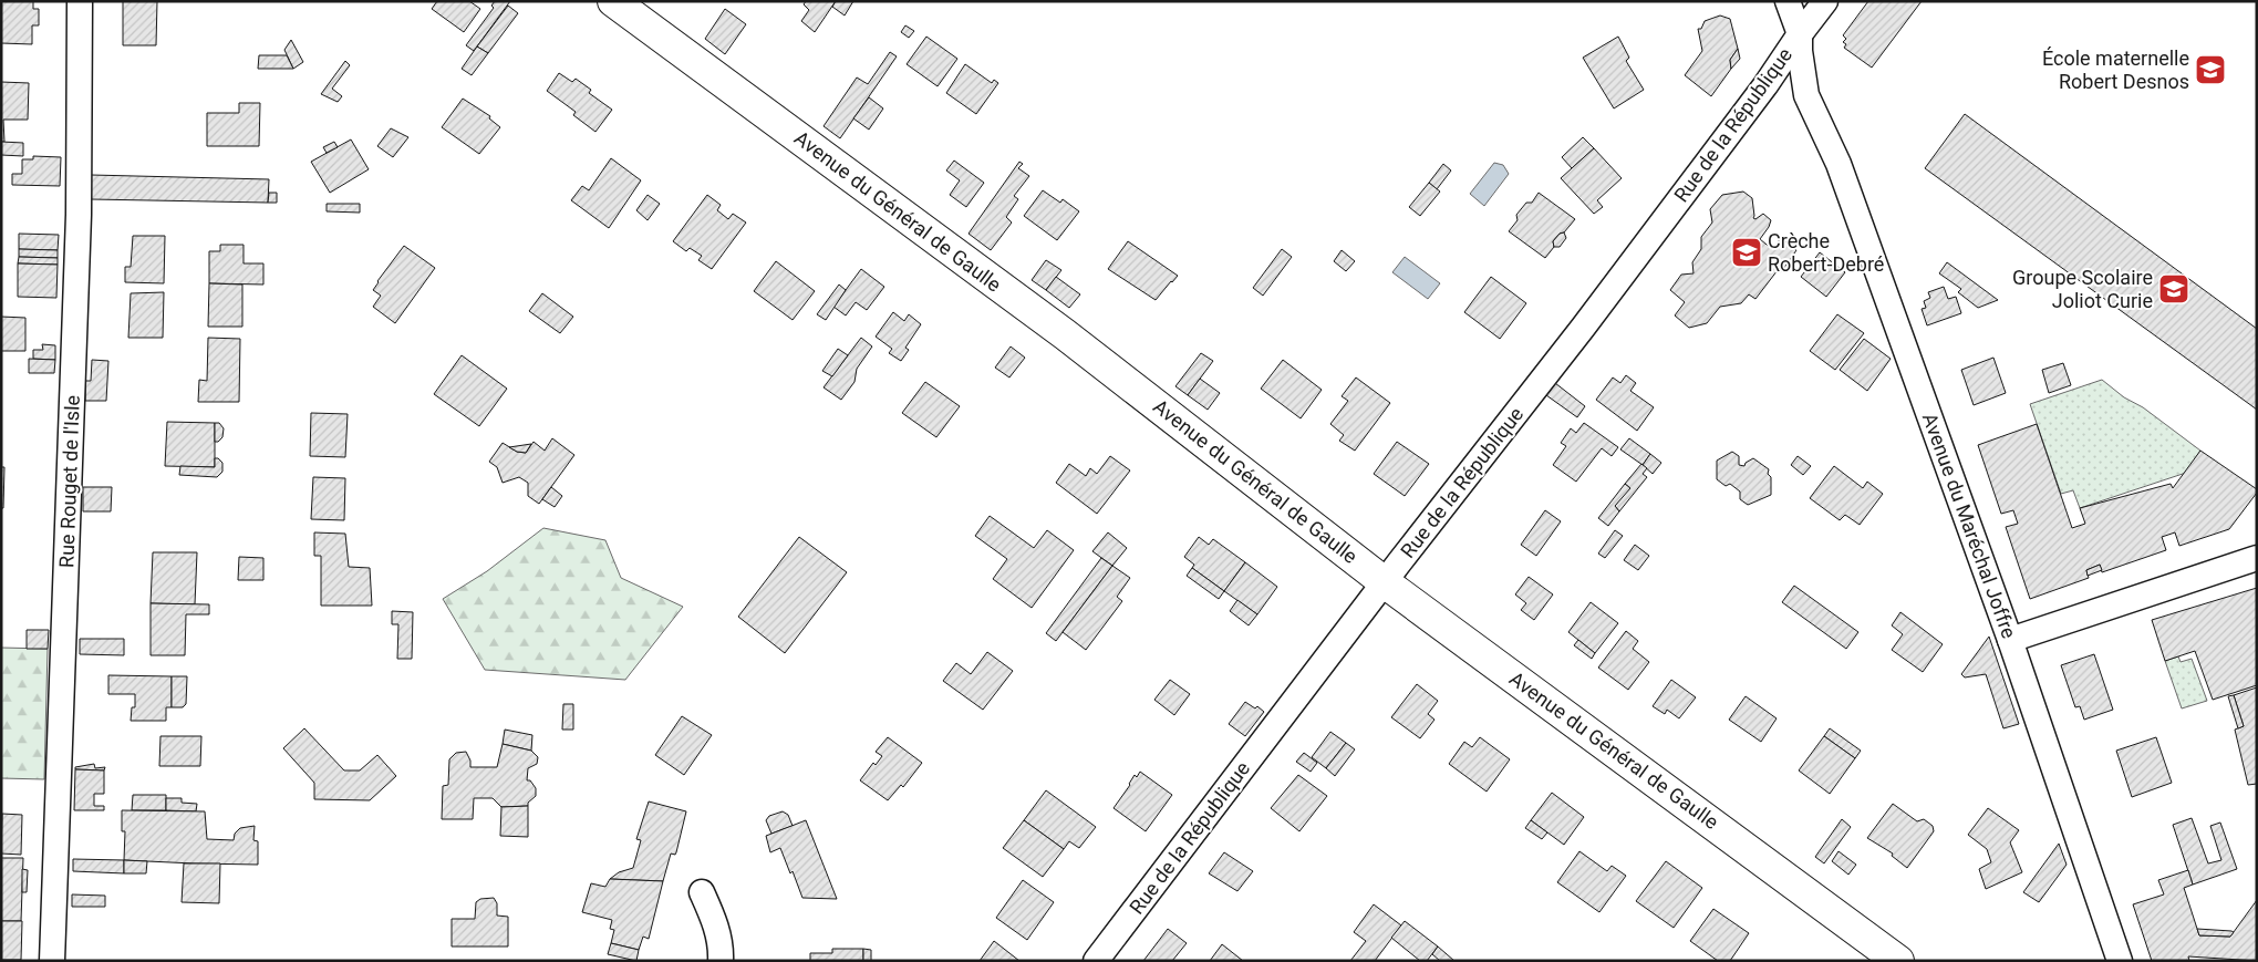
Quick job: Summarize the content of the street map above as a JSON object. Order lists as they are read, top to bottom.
{
  "streets": {
    "street": [
      "Rue de la République",
      "Avenue du Général de Gaulle",
      "Rue Rouget de l'Isle",
      "Avenue du Maréchal Joffre"
    ]
  },
  "crossings": [
    ["Rue de la République", "Avenue du Général de Gaulle"],
    ["Rue de la République", "Avenue du Maréchal Joffre"]
  ],
  "places": {
    "school or university": ["École maternelle Robert Desnos", "Crèche Robert-Debré", "Groupe Scolaire Joliot Curie"]
  }
}
